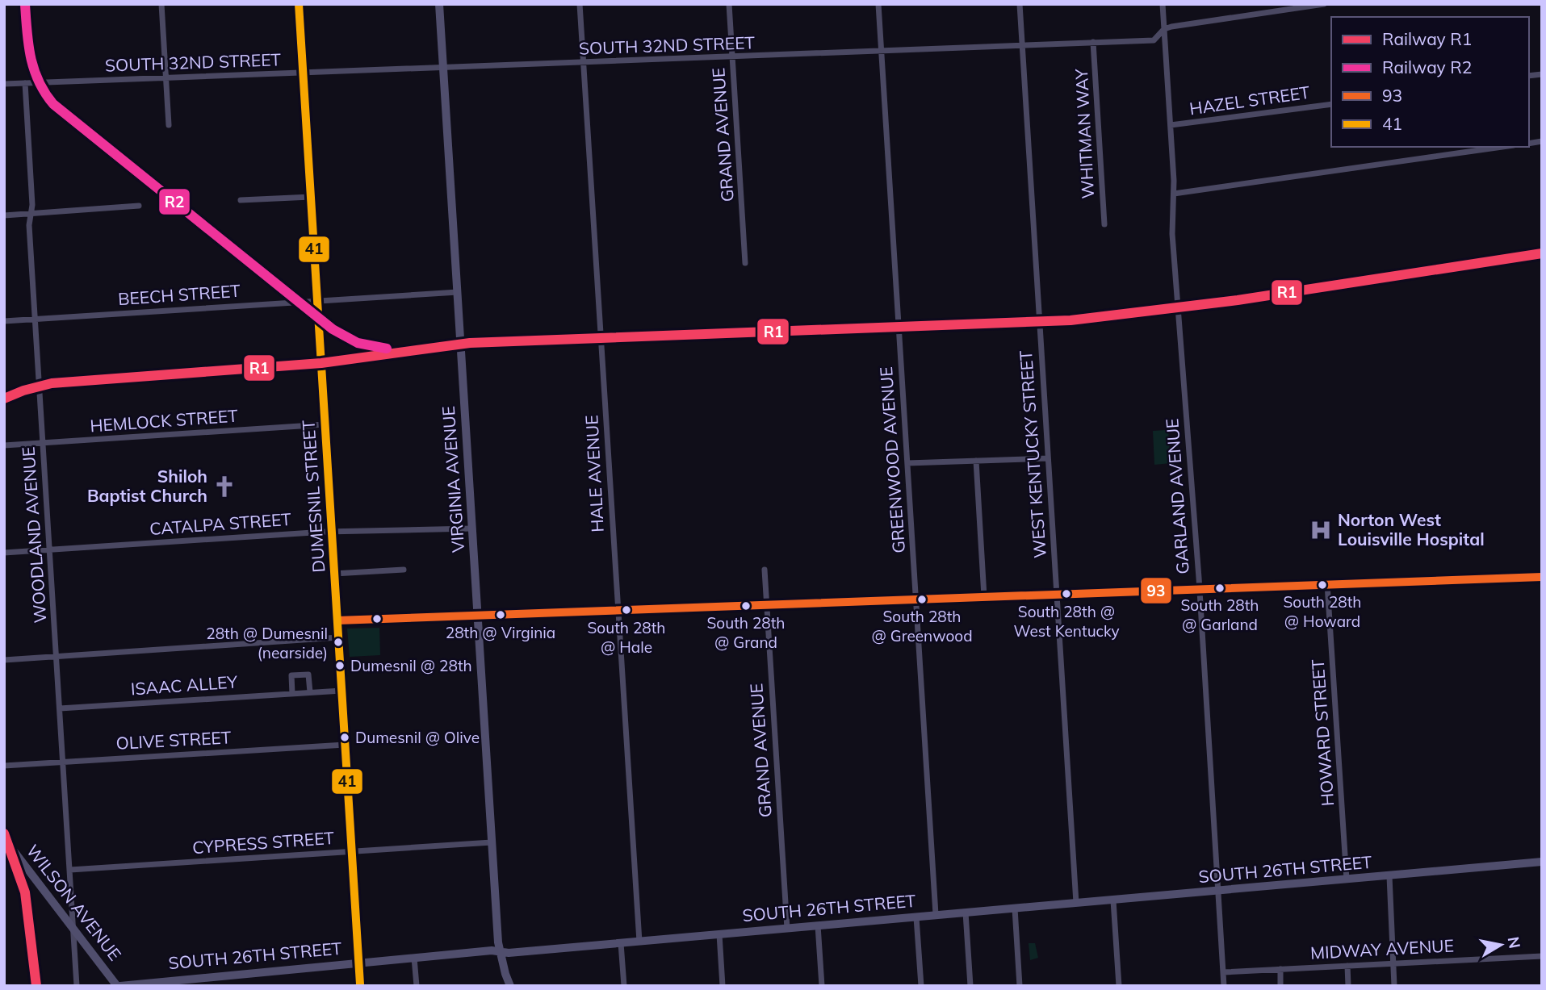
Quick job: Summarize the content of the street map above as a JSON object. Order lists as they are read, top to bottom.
{
  "streets": {
    "main road": [
      "VIRGINIA AVENUE",
      "DUMESNIL STREET",
      "SOUTH 26TH STREET",
      "WILSON AVENUE"
    ],
    "street": [
      "SOUTH 32ND STREET",
      "HAZEL STREET",
      "WHITMAN WAY",
      "GRAND AVENUE",
      "BEECH STREET",
      "HEMLOCK STREET",
      "WEST KENTUCKY STREET",
      "GREENWOOD AVENUE",
      "HALE AVENUE",
      "GARLAND AVENUE",
      "CATALPA STREET",
      "WOODLAND AVENUE",
      "ISAAC ALLEY",
      "HOWARD STREET",
      "OLIVE STREET",
      "CYPRESS STREET",
      "MIDWAY AVENUE"
    ]
  },
  "crossings": [
    ["SOUTH 32ND STREET", "WHITMAN WAY"],
    ["SOUTH 32ND STREET", "GRAND AVENUE"],
    ["SOUTH 32ND STREET", "WEST KENTUCKY STREET"],
    ["SOUTH 32ND STREET", "GREENWOOD AVENUE"],
    ["SOUTH 32ND STREET", "HALE AVENUE"],
    ["SOUTH 32ND STREET", "VIRGINIA AVENUE"],
    ["SOUTH 32ND STREET", "DUMESNIL STREET"],
    ["SOUTH 32ND STREET", "GARLAND AVENUE"],
    ["SOUTH 32ND STREET", "WOODLAND AVENUE"],
    ["HAZEL STREET", "GARLAND AVENUE"],
    ["GRAND AVENUE", "SOUTH 26TH STREET"],
    ["BEECH STREET", "VIRGINIA AVENUE"],
    ["BEECH STREET", "DUMESNIL STREET"],
    ["BEECH STREET", "WOODLAND AVENUE"],
    ["HEMLOCK STREET", "DUMESNIL STREET"],
    ["HEMLOCK STREET", "WOODLAND AVENUE"],
    ["WEST KENTUCKY STREET", "SOUTH 26TH STREET"],
    ["GREENWOOD AVENUE", "SOUTH 26TH STREET"],
    ["HALE AVENUE", "SOUTH 26TH STREET"],
    ["VIRGINIA AVENUE", "CATALPA STREET"],
    ["VIRGINIA AVENUE", "CYPRESS STREET"],
    ["VIRGINIA AVENUE", "SOUTH 26TH STREET"],
    ["DUMESNIL STREET", "CATALPA STREET"],
    ["DUMESNIL STREET", "ISAAC ALLEY"],
    ["DUMESNIL STREET", "OLIVE STREET"],
    ["DUMESNIL STREET", "CYPRESS STREET"],
    ["DUMESNIL STREET", "SOUTH 26TH STREET"],
    ["GARLAND AVENUE", "SOUTH 26TH STREET"],
    ["GARLAND AVENUE", "MIDWAY AVENUE"],
    ["CATALPA STREET", "WOODLAND AVENUE"],
    ["WOODLAND AVENUE", "ISAAC ALLEY"],
    ["WOODLAND AVENUE", "OLIVE STREET"],
    ["WOODLAND AVENUE", "CYPRESS STREET"],
    ["WOODLAND AVENUE", "WILSON AVENUE"],
    ["HOWARD STREET", "SOUTH 26TH STREET"],
    ["SOUTH 26TH STREET", "WILSON AVENUE"]
  ],
  "places": {
    "church": ["Shiloh Baptist Church"],
    "hospital": ["Norton West Louisville Hospital"],
    "other": [
      "South 28th @ Howard",
      "South 28th @ Garland",
      "South 28th @ West Kentucky",
      "South 28th @ Greenwood",
      "South 28th @ Grand",
      "South 28th @ Hale",
      "28th @ Virginia",
      "28th @ Dumesnil (nearside)",
      "Dumesnil @ 28th",
      "Dumesnil @ Olive"
    ]
  },
  "lines": [
    "rail line R2",
    "transit line 41",
    "rail line R1",
    "transit line 93"
  ],
  "legend": [
    "Railway R1",
    "Railway R2",
    "93",
    "41"
  ],
  "north": "right"
}
